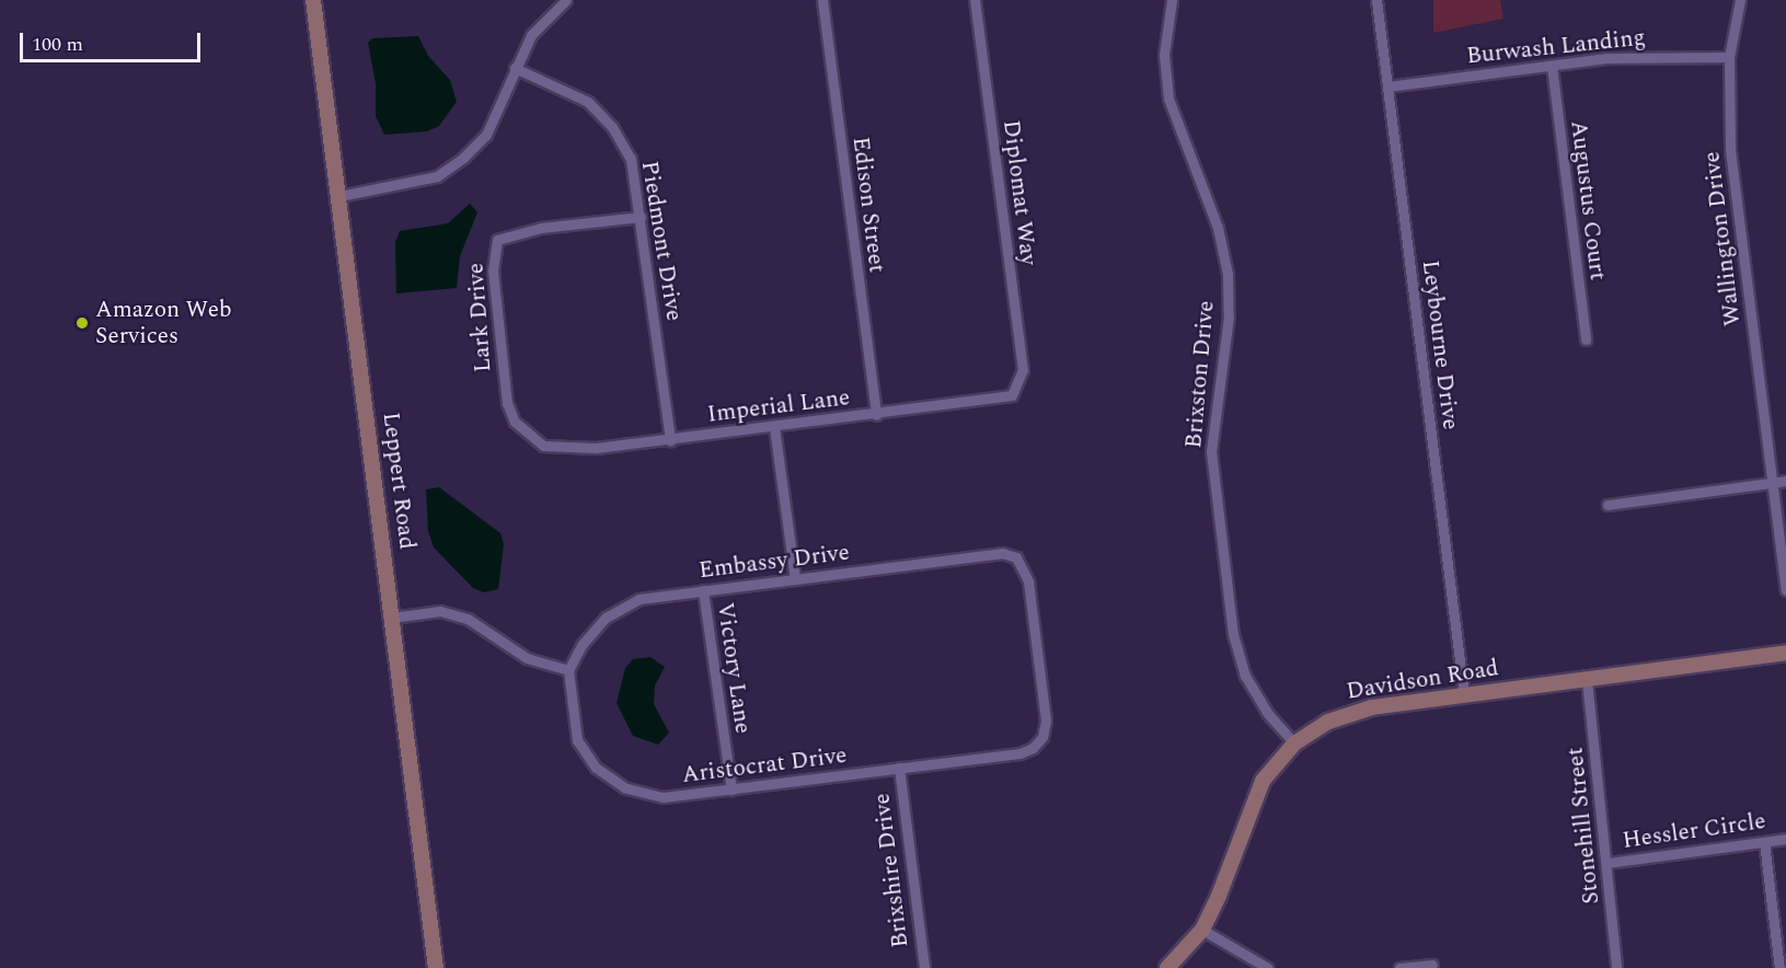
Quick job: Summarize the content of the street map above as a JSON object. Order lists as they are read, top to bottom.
{
  "streets": {
    "main road": ["Leppert Road", "Davidson Road"],
    "street": [
      "Burwash Landing",
      "Diplomat Way",
      "Augustus Court",
      "Edison Street",
      "Wallington Drive",
      "Piedmont Drive",
      "Lark Drive",
      "Leybourne Drive",
      "Brixston Drive",
      "Imperial Lane",
      "Embassy Drive",
      "Victory Lane",
      "Aristocrat Drive",
      "Stonehill Street",
      "Hessler Circle",
      "Brixshire Drive"
    ]
  },
  "crossings": [
    ["Burwash Landing", "Augustus Court"],
    ["Burwash Landing", "Wallington Drive"],
    ["Burwash Landing", "Leybourne Drive"],
    ["Diplomat Way", "Imperial Lane"],
    ["Edison Street", "Imperial Lane"],
    ["Piedmont Drive", "Lark Drive"],
    ["Piedmont Drive", "Imperial Lane"],
    ["Lark Drive", "Imperial Lane"],
    ["Leybourne Drive", "Davidson Road"],
    ["Brixston Drive", "Davidson Road"],
    ["Embassy Drive", "Victory Lane"],
    ["Embassy Drive", "Aristocrat Drive"],
    ["Victory Lane", "Aristocrat Drive"],
    ["Davidson Road", "Stonehill Street"],
    ["Aristocrat Drive", "Brixshire Drive"],
    ["Stonehill Street", "Hessler Circle"]
  ],
  "places": ["Amazon Web Services"],
  "scale_bar": "100 m"
}
